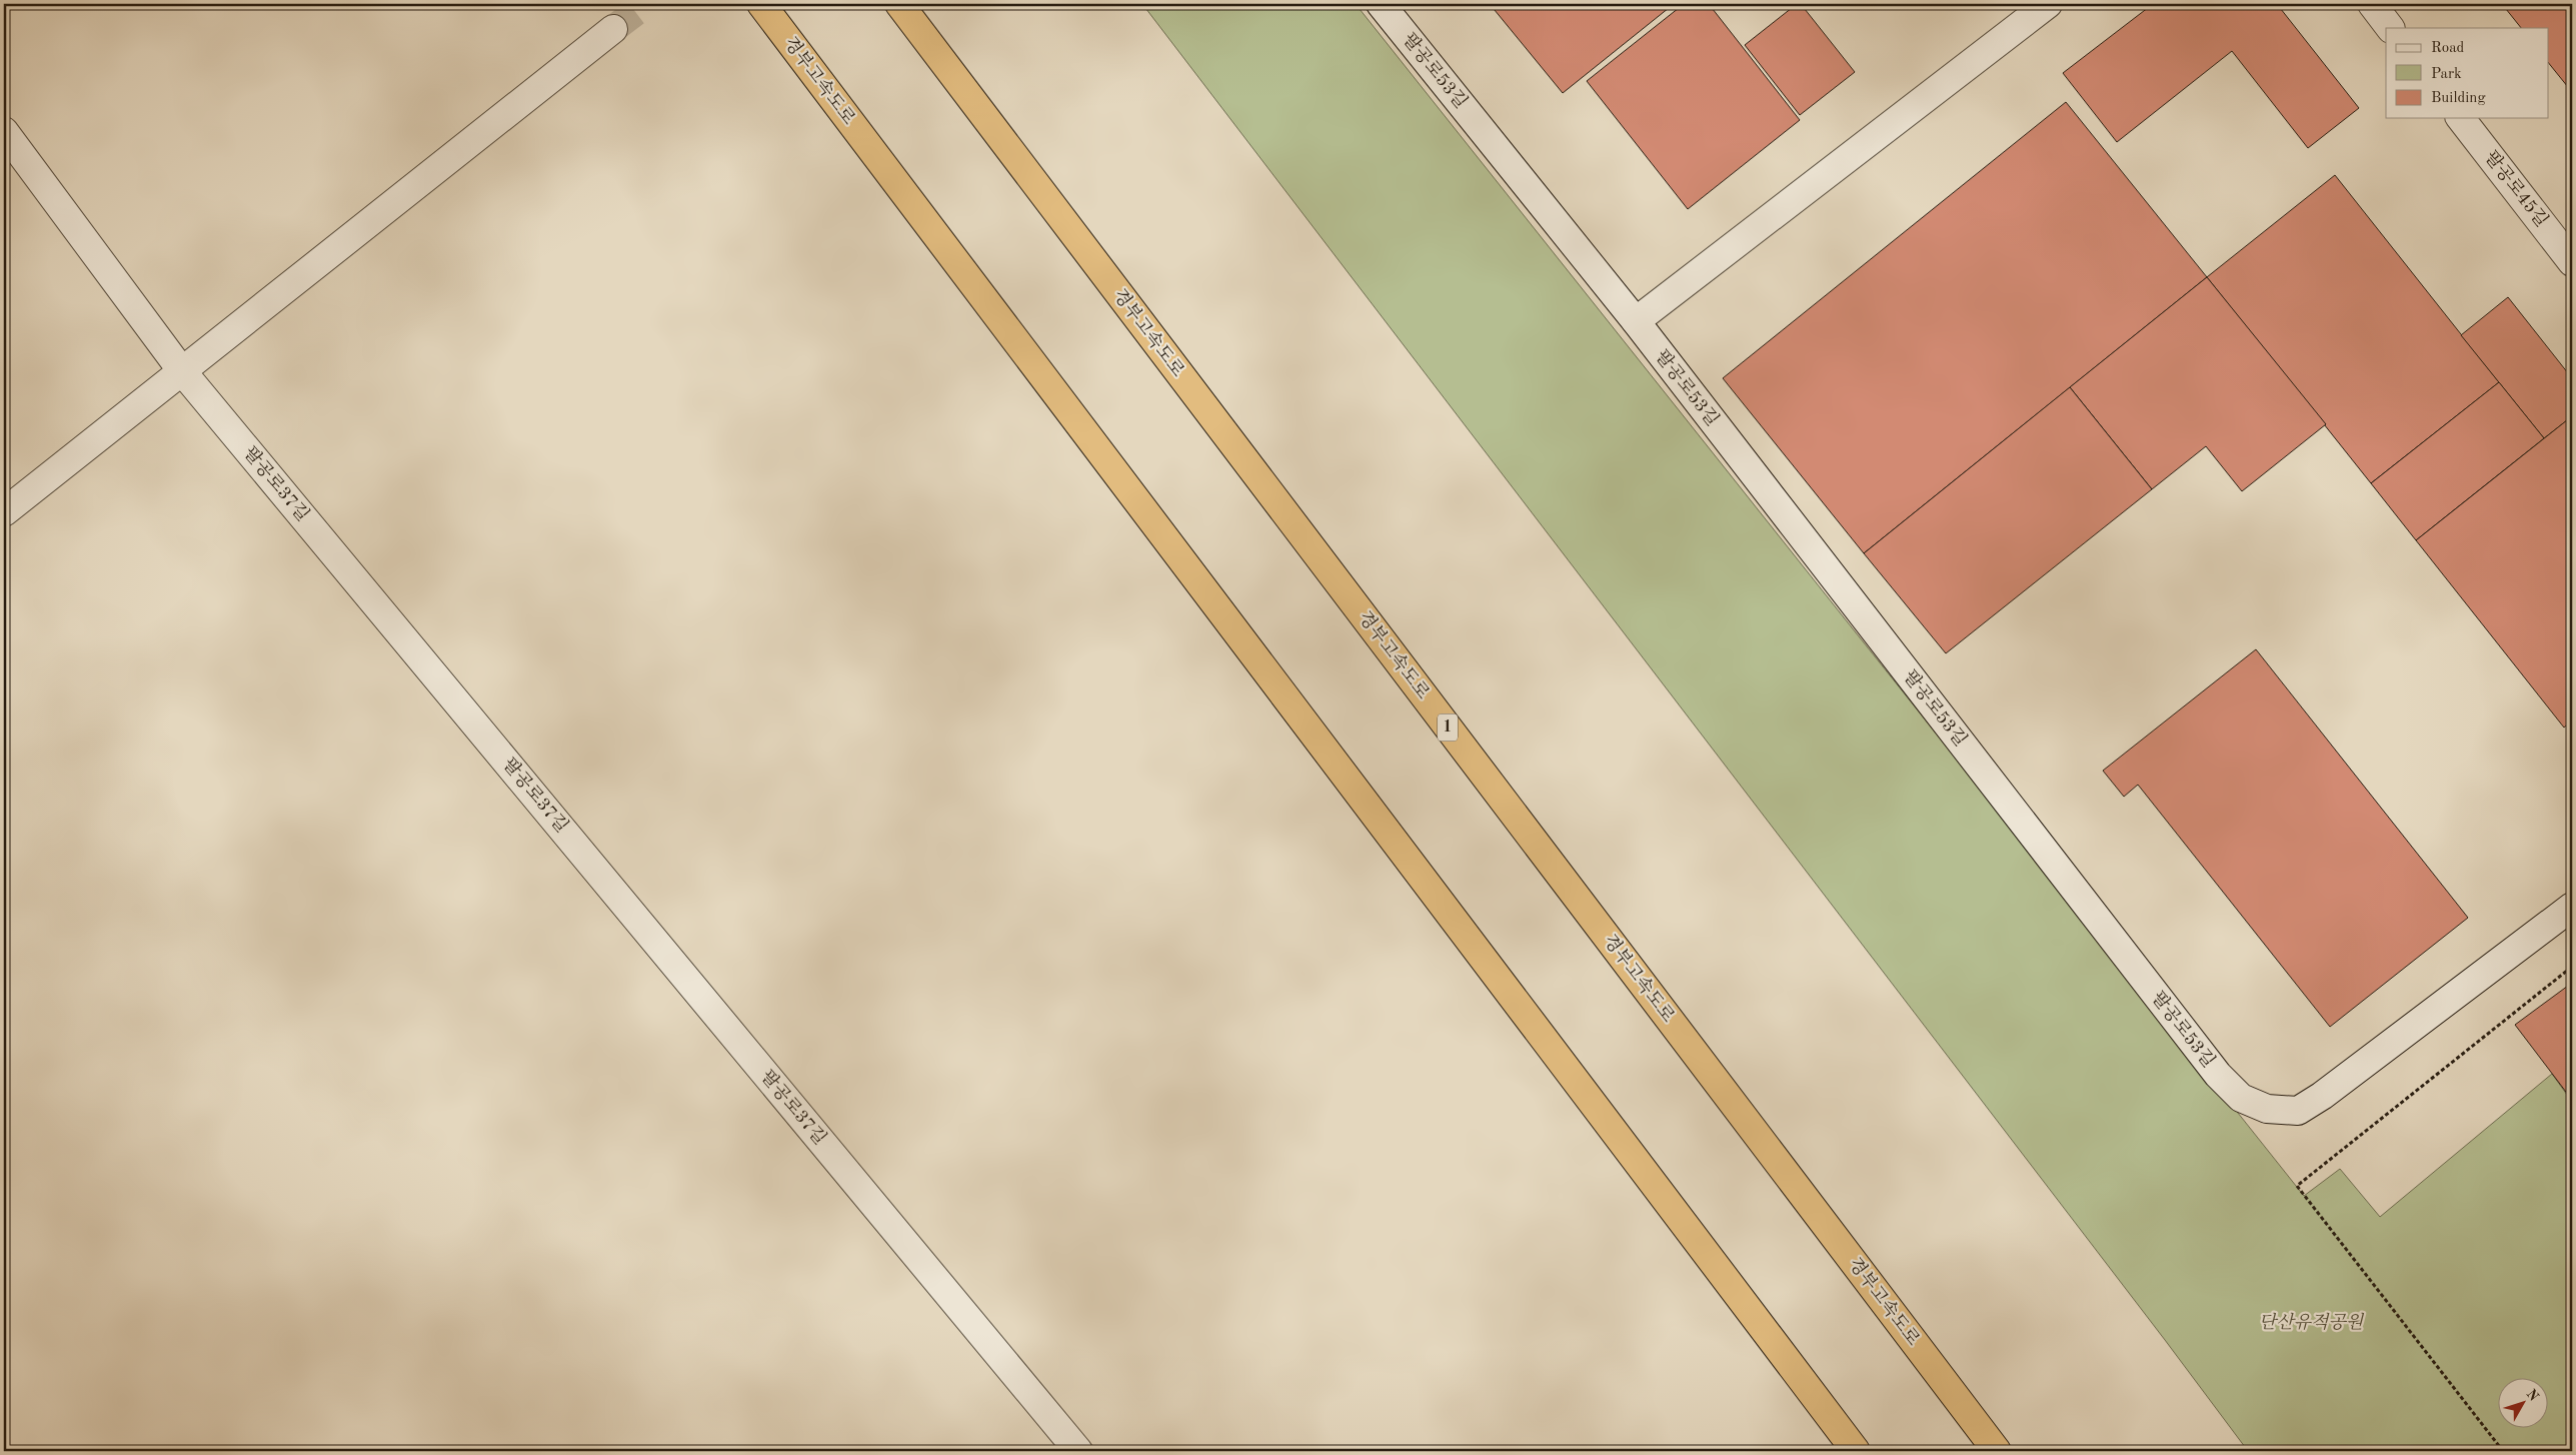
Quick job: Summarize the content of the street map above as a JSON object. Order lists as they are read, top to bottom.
{
  "streets": {
    "highway": ["경부고속도로", "1"],
    "street": ["팔공로53길", "팔공로45길", "팔공로37길"]
  },
  "parks": ["단산유적공원"],
  "legend": ["Road", "Park", "Building"],
  "north": "top right"
}
